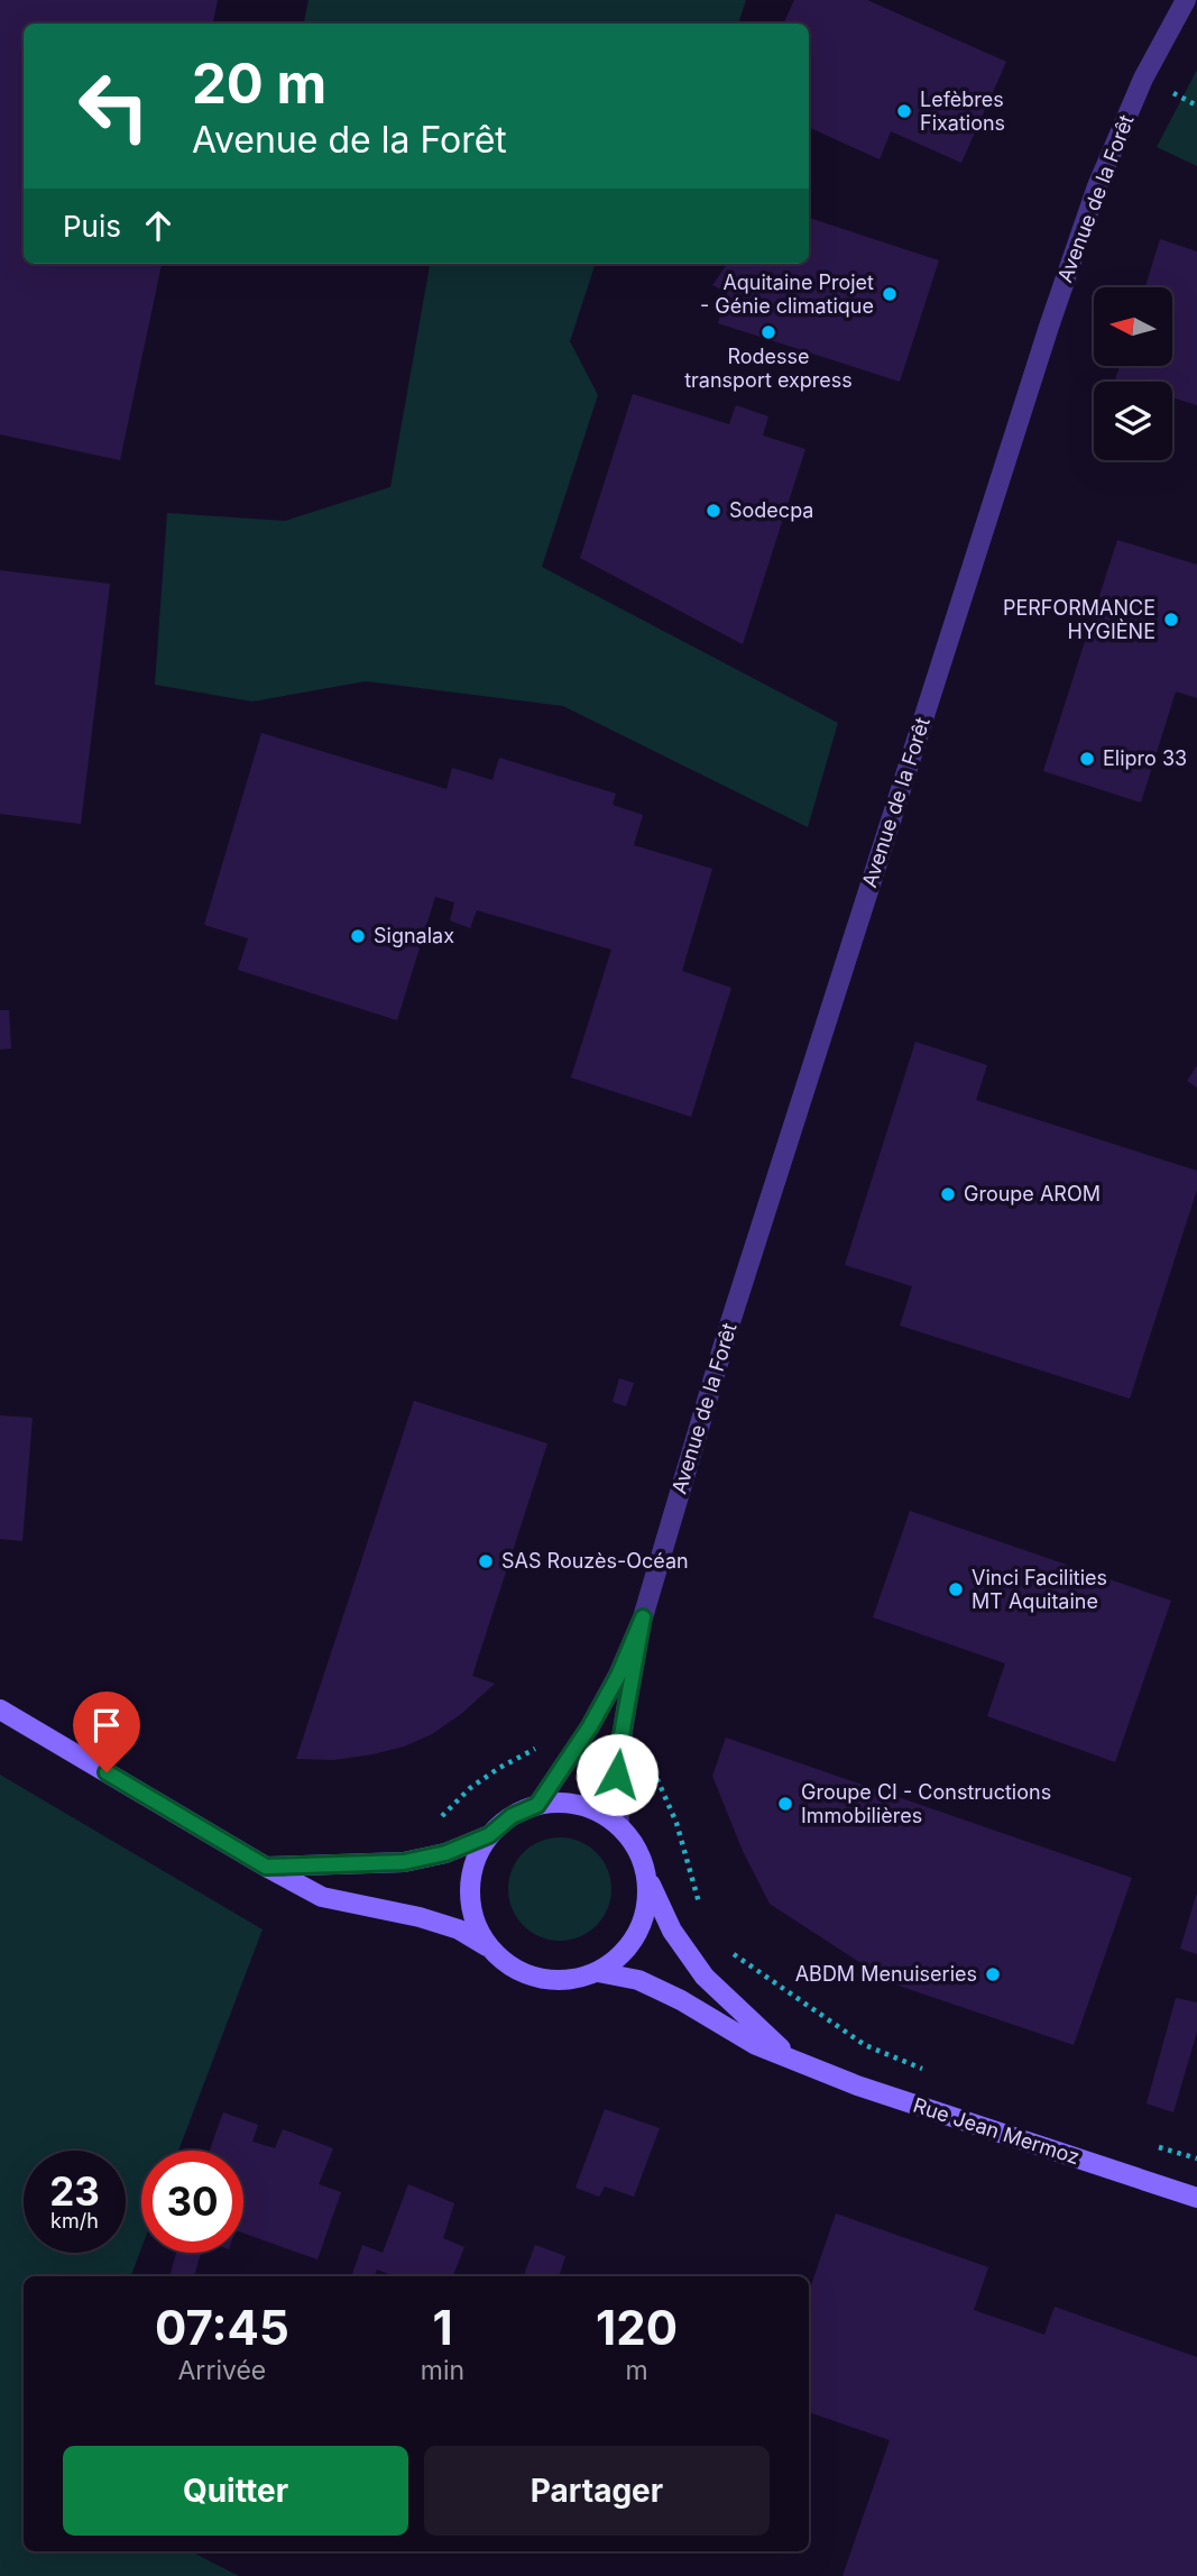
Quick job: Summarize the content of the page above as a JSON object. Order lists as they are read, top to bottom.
{
  "streets": {
    "street": ["Avenue de la Forêt", "Rue Jean Mermoz"]
  },
  "crossings": [
    ["Avenue de la Forêt", "Rue Jean Mermoz"]
  ],
  "places": [
    "Lefèbres Fixations",
    "Aquitaine Projet - Génie climatique",
    "Rodesse transport express",
    "Sodecpa",
    "PERFORMANCE HYGIÈNE",
    "Elipro 33",
    "Signalax",
    "Groupe AROM",
    "SAS Rouzès-Océan",
    "Vinci Facilities MT Aquitaine",
    "Groupe CI - Constructions Immobilières",
    "ABDM Menuiseries"
  ],
  "north": "left",
  "page": {
    "turn": ["20 m", "Avenue de la Forêt"],
    "then": "Puis",
    "speed": "23 km/h",
    "limit": "30",
    "eta": [
      "07:45",
      "Arrivée",
      "1",
      "min",
      "120",
      "m"
    ],
    "buttons": ["Quitter", "Partager"]
  }
}
